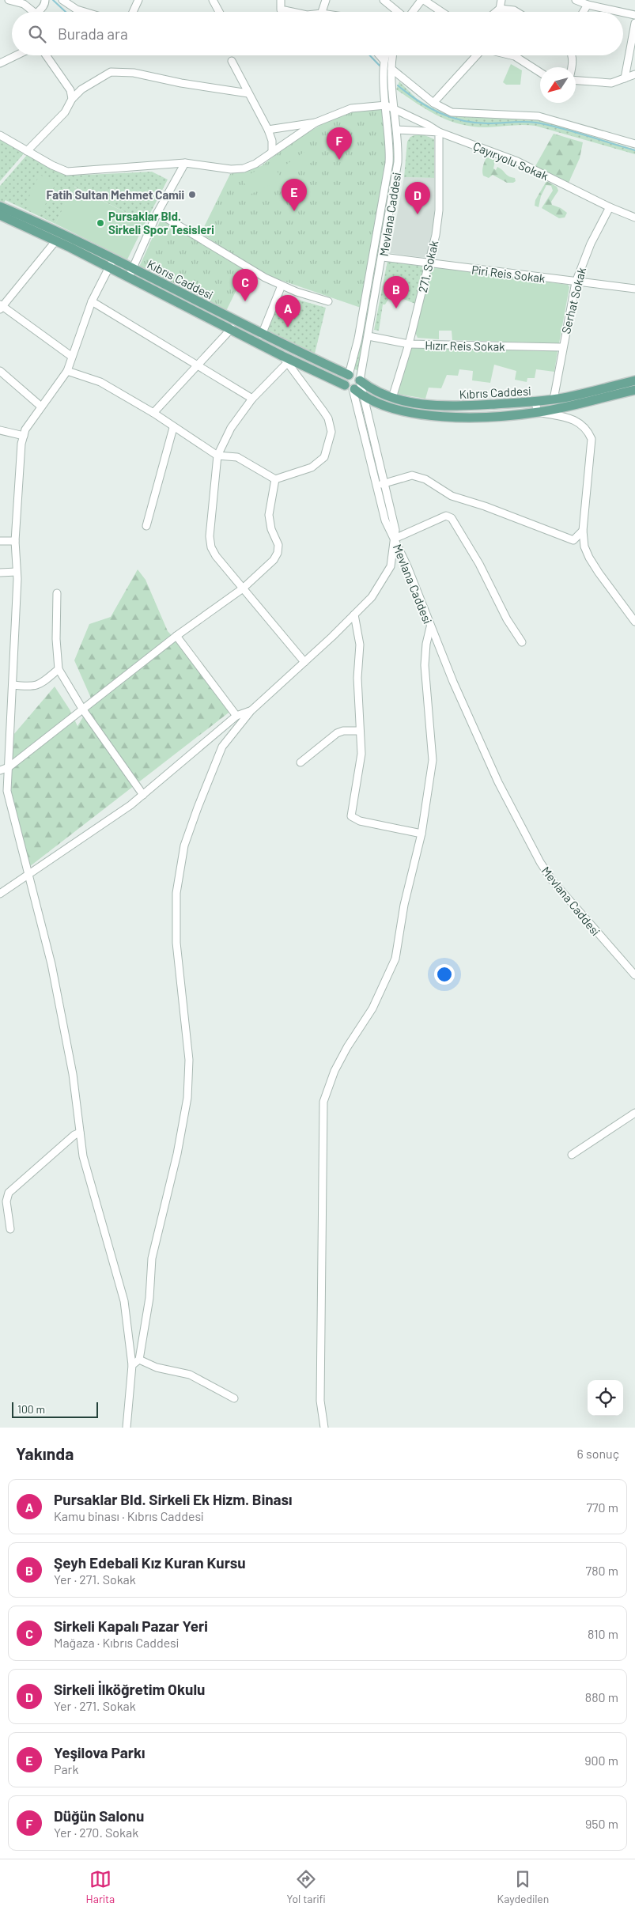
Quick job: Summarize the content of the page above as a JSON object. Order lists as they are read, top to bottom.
{
  "streets": {
    "main road": ["Kıbrıs Caddesi"],
    "street": [
      "Çayıryolu Sokak",
      "Mevlana Caddesi",
      "271. Sokak",
      "Piri Reis Sokak",
      "Serhat Sokak",
      "Hızır Reis Sokak"
    ]
  },
  "crossings": [
    ["Çayıryolu Sokak", "Mevlana Caddesi"],
    ["Çayıryolu Sokak", "271. Sokak"],
    ["Çayıryolu Sokak", "Serhat Sokak"],
    ["Mevlana Caddesi", "Piri Reis Sokak"],
    ["Mevlana Caddesi", "Kıbrıs Caddesi"],
    ["Mevlana Caddesi", "Hızır Reis Sokak"],
    ["271. Sokak", "Piri Reis Sokak"],
    ["271. Sokak", "Kıbrıs Caddesi"],
    ["271. Sokak", "Hızır Reis Sokak"],
    ["Piri Reis Sokak", "Serhat Sokak"],
    ["Kıbrıs Caddesi", "Serhat Sokak"],
    ["Serhat Sokak", "Hızır Reis Sokak"]
  ],
  "places": ["Fatih Sultan Mehmet Camii", "Pursaklar Bld. Sirkeli Spor Tesisleri"],
  "scale_bar": "100 m",
  "north": "bottom left",
  "page": {
    "search": "Burada ara",
    "pins": [
      "F",
      "E",
      "D",
      "C",
      "B",
      "A"
    ],
    "scale": "100 m",
    "heading": ["Yakında", "6 sonuç"],
    "list": [
      {
        "mark": "A",
        "name": "Pursaklar Bld. Sirkeli Ek Hizm. Binası",
        "note": "Kamu binası · Kıbrıs Caddesi",
        "value": "770 m"
      },
      {
        "mark": "B",
        "name": "Şeyh Edebali Kız Kuran Kursu",
        "note": "Yer · 271. Sokak",
        "value": "780 m"
      },
      {
        "mark": "C",
        "name": "Sirkeli Kapalı Pazar Yeri",
        "note": "Mağaza · Kıbrıs Caddesi",
        "value": "810 m"
      },
      {
        "mark": "D",
        "name": "Sirkeli İlköğretim Okulu",
        "note": "Yer · 271. Sokak",
        "value": "880 m"
      },
      {
        "mark": "E",
        "name": "Yeşilova Parkı",
        "note": "Park",
        "value": "900 m"
      },
      {
        "mark": "F",
        "name": "Düğün Salonu",
        "note": "Yer · 270. Sokak",
        "value": "950 m"
      }
    ],
    "nav": ["Harita", "Yol tarifi", "Kaydedilen"]
  }
}
